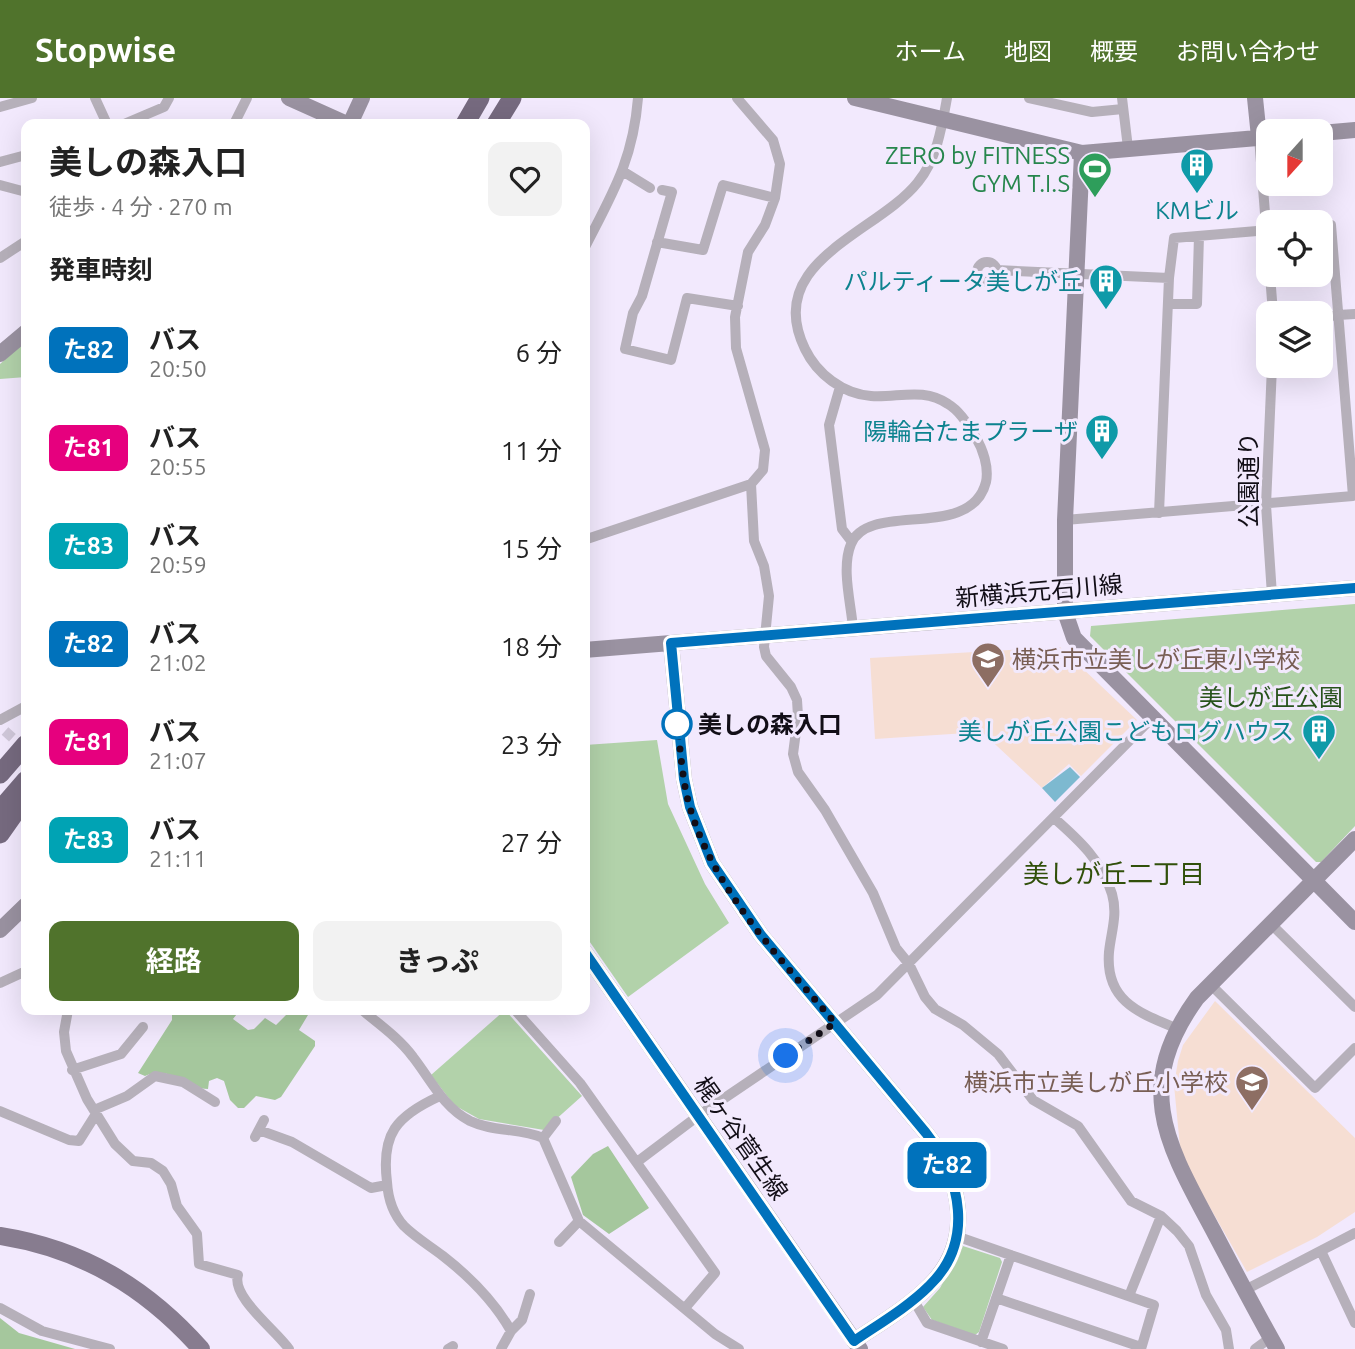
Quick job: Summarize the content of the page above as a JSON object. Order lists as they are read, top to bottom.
{
  "streets": {
    "street": ["公園通り", "新横浜元石川線", "梶ヶ谷菅生線"]
  },
  "crossings": [
    ["公園通り", "新横浜元石川線"]
  ],
  "districts": ["美しが丘二丁目"],
  "parks": ["美しが丘公園"],
  "places": {
    "building": [
      "KMビル",
      "パルティータ美しが丘",
      "陽輪台たまプラーザ",
      "美しが丘公園こどもログハウス"
    ],
    "sports": ["ZERO by FITNESS GYM T.I.S"],
    "school or university": ["横浜市立美しが丘東小学校", "横浜市立美しが丘小学校"],
    "other": ["美しの森入口"]
  },
  "lines": ["bus line た82"],
  "north": "bottom",
  "page": {
    "header": "Stopwise",
    "nav": [
      "ホーム",
      "地図",
      "概要",
      "お問い合わせ"
    ],
    "on_map": "た82",
    "heading": [
      ["美しの森入口", "徒歩 · 4 分 · 270 m"],
      "発車時刻"
    ],
    "list": [
      {
        "mark": "た82",
        "name": "バス",
        "note": "20:50",
        "value": "6 分"
      },
      {
        "mark": "た81",
        "name": "バス",
        "note": "20:55",
        "value": "11 分"
      },
      {
        "mark": "た83",
        "name": "バス",
        "note": "20:59",
        "value": "15 分"
      },
      {
        "mark": "た82",
        "name": "バス",
        "note": "21:02",
        "value": "18 分"
      },
      {
        "mark": "た81",
        "name": "バス",
        "note": "21:07",
        "value": "23 分"
      },
      {
        "mark": "た83",
        "name": "バス",
        "note": "21:11",
        "value": "27 分"
      }
    ],
    "buttons": ["経路", "きっぷ"]
  }
}
